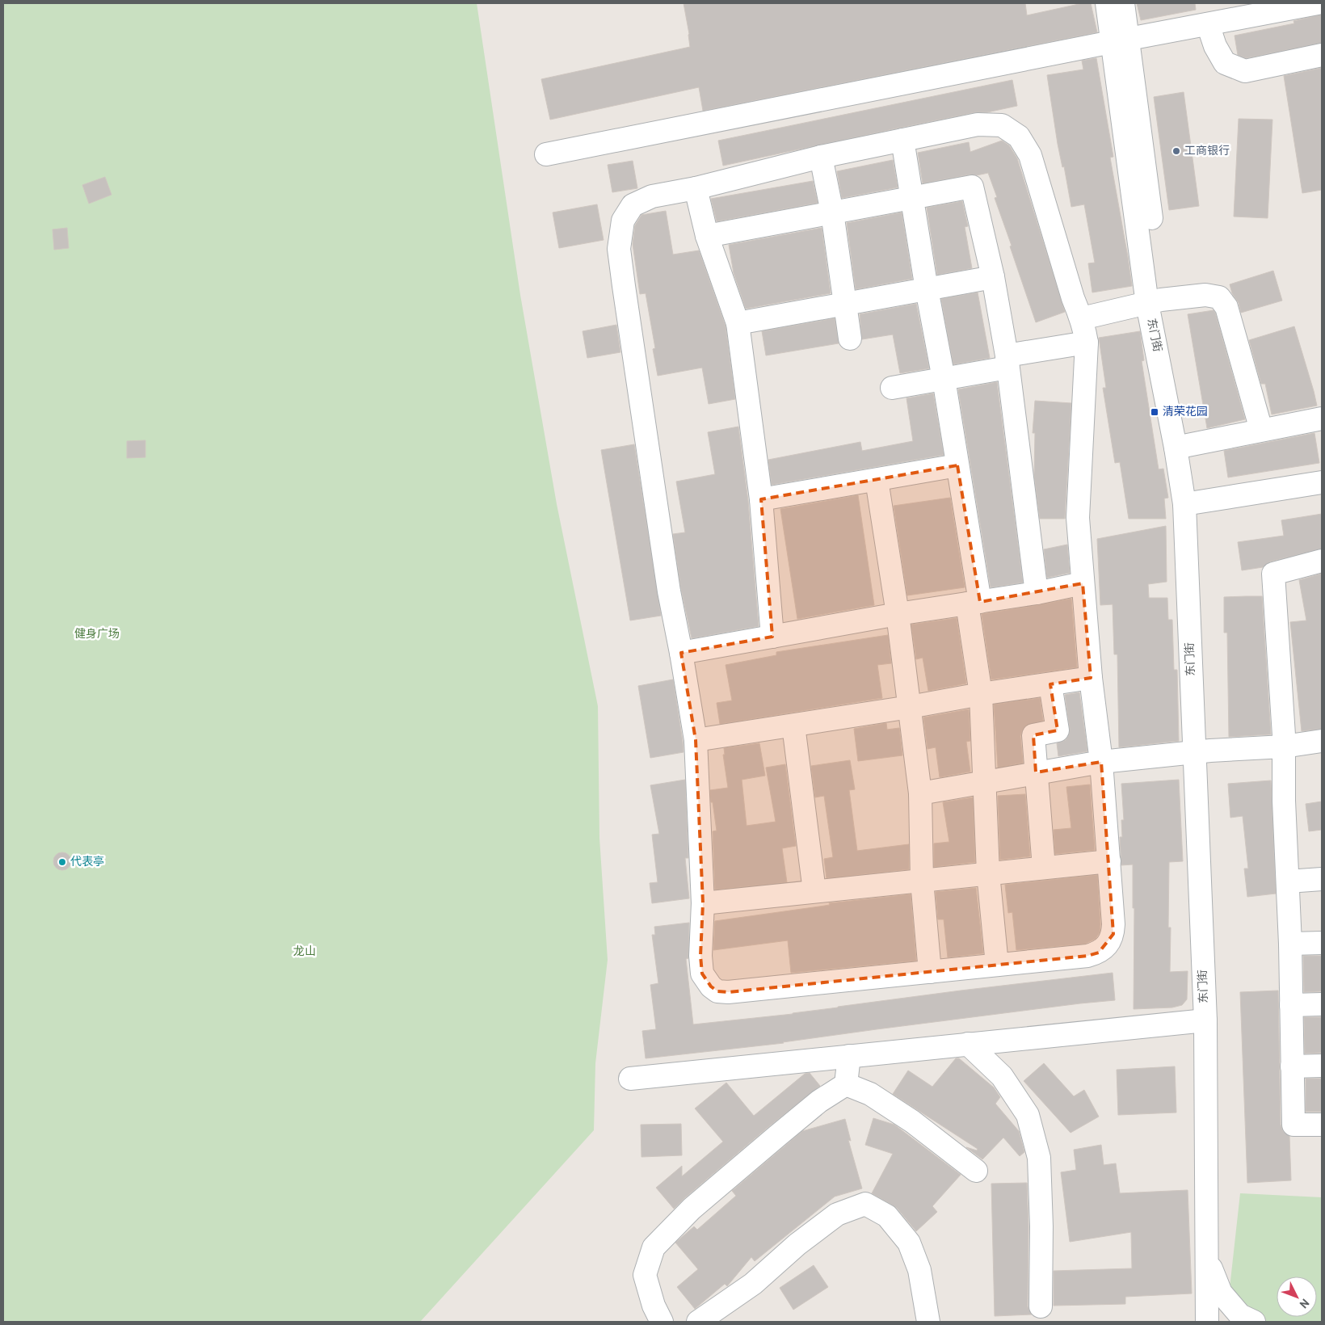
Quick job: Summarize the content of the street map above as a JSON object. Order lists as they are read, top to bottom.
{
  "streets": {
    "street": ["东门街"]
  },
  "parks": ["健身广场", "龙山"],
  "places": {
    "other": ["工商银行", "代表亭"],
    "transit": ["清荣花园"]
  },
  "north": "bottom right"
}
